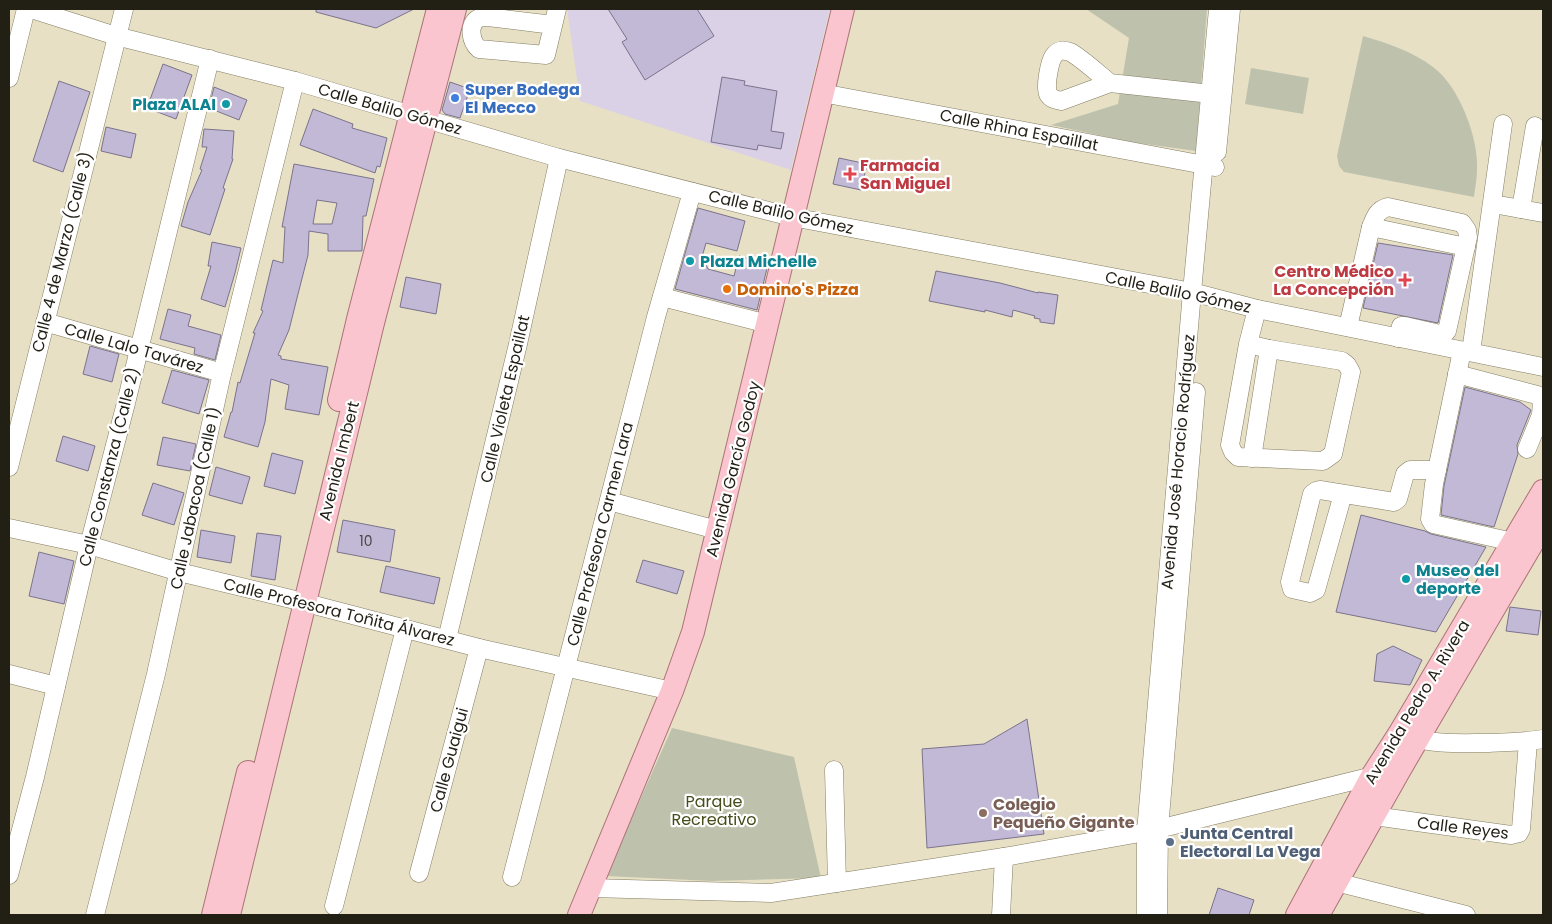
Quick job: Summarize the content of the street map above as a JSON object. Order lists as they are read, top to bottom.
{
  "streets": {
    "main road": ["Avenida Imbert", "Avenida García Godoy", "Avenida Pedro A. Rivera"],
    "street": [
      "Calle Balilo Gómez",
      "Calle Rhina Espaillat",
      "Calle 4 de Marzo (Calle 3)",
      "Calle Lalo Tavárez",
      "Calle Violeta Espaillat",
      "Avenida José Horacio Rodríguez",
      "Calle Constanza (Calle 2)",
      "Calle Jabacoa (Calle 1)",
      "Calle Profesora Carmen Lara",
      "Calle Profesora Toñita Álvarez",
      "Calle Guaigui",
      "Calle Reyes"
    ]
  },
  "crossings": [
    ["Calle Balilo Gómez", "Calle 4 de Marzo (Calle 3)"],
    ["Calle Balilo Gómez", "Calle Violeta Espaillat"],
    ["Calle Balilo Gómez", "Avenida Imbert"],
    ["Calle Balilo Gómez", "Avenida José Horacio Rodríguez"],
    ["Calle Balilo Gómez", "Calle Constanza (Calle 2)"],
    ["Calle Balilo Gómez", "Avenida García Godoy"],
    ["Calle Balilo Gómez", "Calle Jabacoa (Calle 1)"],
    ["Calle Balilo Gómez", "Calle Profesora Carmen Lara"],
    ["Calle Rhina Espaillat", "Avenida José Horacio Rodríguez"],
    ["Calle Rhina Espaillat", "Avenida García Godoy"],
    ["Calle 4 de Marzo (Calle 3)", "Calle Lalo Tavárez"],
    ["Calle Lalo Tavárez", "Calle Constanza (Calle 2)"],
    ["Calle Lalo Tavárez", "Calle Jabacoa (Calle 1)"],
    ["Calle Violeta Espaillat", "Calle Profesora Toñita Álvarez"],
    ["Avenida Imbert", "Calle Profesora Toñita Álvarez"],
    ["Calle Constanza (Calle 2)", "Calle Profesora Toñita Álvarez"],
    ["Avenida García Godoy", "Calle Profesora Toñita Álvarez"],
    ["Calle Jabacoa (Calle 1)", "Calle Profesora Toñita Álvarez"],
    ["Calle Profesora Carmen Lara", "Calle Profesora Toñita Álvarez"],
    ["Calle Profesora Toñita Álvarez", "Calle Guaigui"],
    ["Avenida Pedro A. Rivera", "Calle Reyes"]
  ],
  "parks": ["Parque Recreativo"],
  "places": {
    "other": [
      "Super Bodega El Mecco",
      "Plaza ALAI",
      "Plaza Michelle",
      "Domino's Pizza",
      "Museo del deporte",
      "Colegio Pequeño Gigante",
      "Junta Central Electoral La Vega"
    ],
    "health": ["Farmacia San Miguel", "Centro Médico La Concepción"]
  },
  "house_numbers": ["10"]
}
